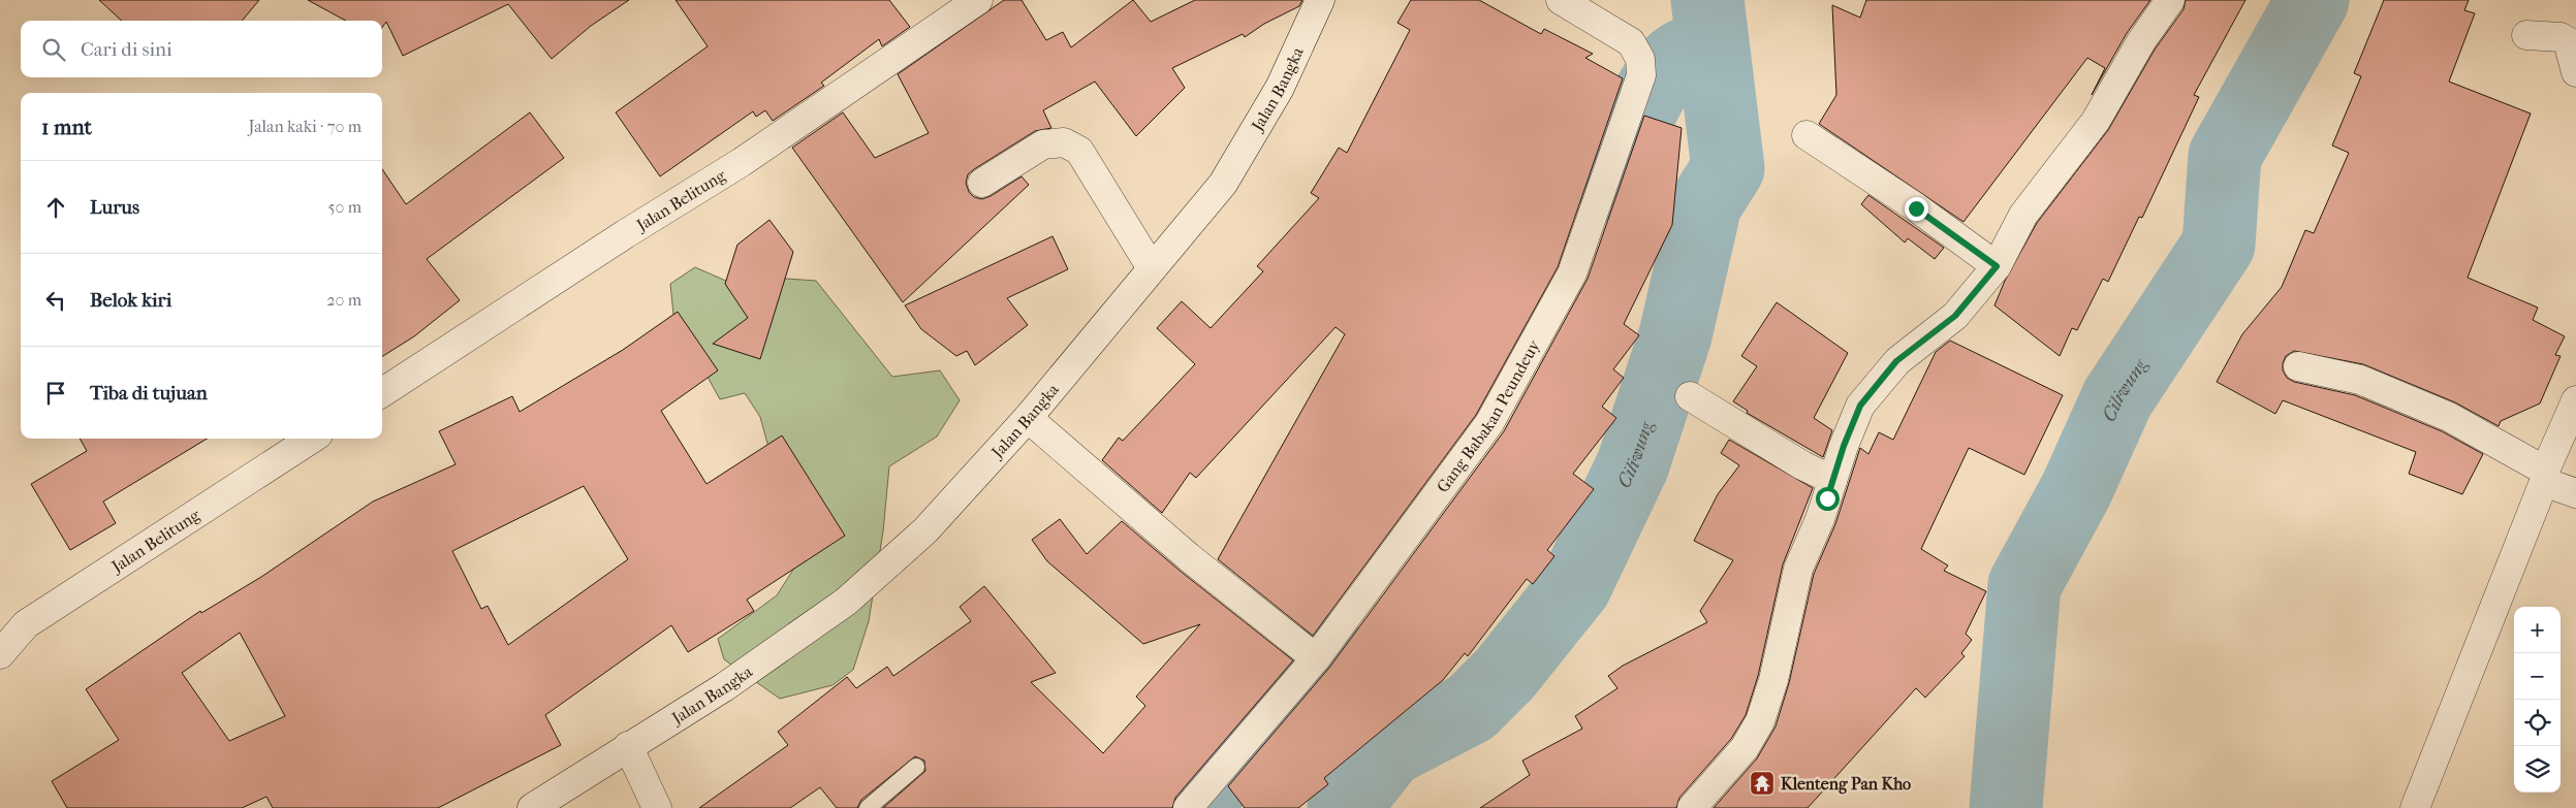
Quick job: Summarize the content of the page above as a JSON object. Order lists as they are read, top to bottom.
{
  "streets": {
    "street": ["Jalan Bangka", "Jalan Belitung", "Gang Babakan Peundeuy"]
  },
  "water": ["Ciliwung"],
  "places": {
    "temple": ["Klenteng Pan Kho"]
  },
  "page": {
    "search": "Cari di sini",
    "heading": ["1 mnt", "Jalan kaki · 70 m"],
    "list": [
      ["Lurus", "50 m"],
      ["Belok kiri", "20 m"],
      "Tiba di tujuan"
    ],
    "map_buttons": ["+", "−"]
  }
}
